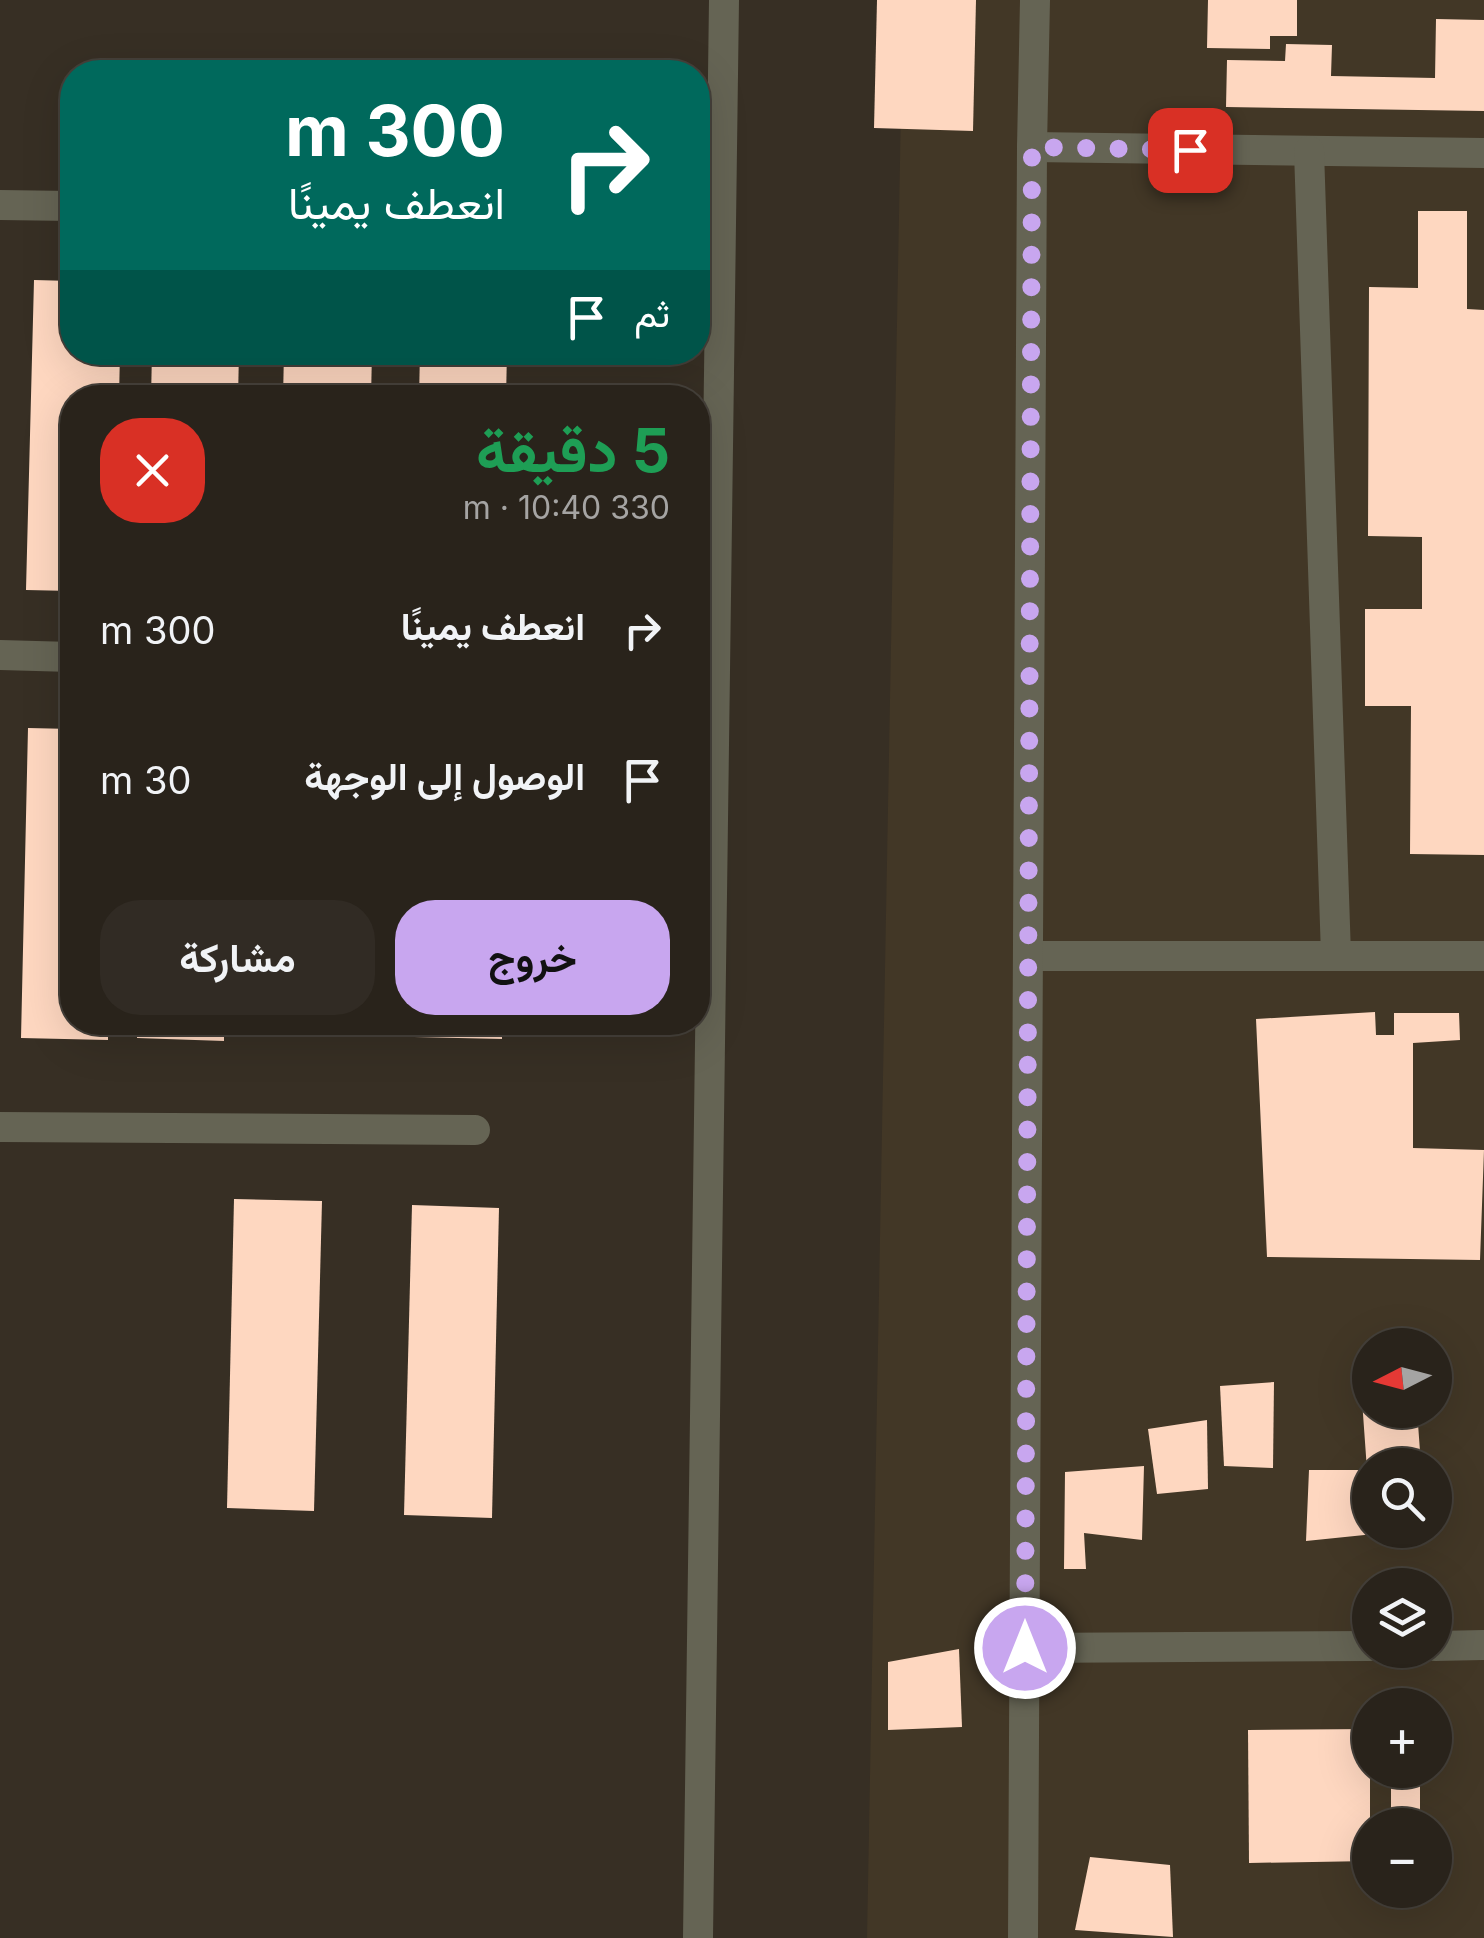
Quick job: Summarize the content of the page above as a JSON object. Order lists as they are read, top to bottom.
{
  "north": "left",
  "page": {
    "turn": ["300 m", "انعطف يمينًا"],
    "then": "ثم",
    "heading": ["5 دقيقة", "330 m · 10:40"],
    "list": [
      {
        "name": "انعطف يمينًا",
        "value": "300 m"
      },
      {
        "name": "الوصول إلى الوجهة",
        "value": "30 m"
      }
    ],
    "buttons": ["خروج", "مشاركة"],
    "map_buttons": ["+", "−"]
  }
}
